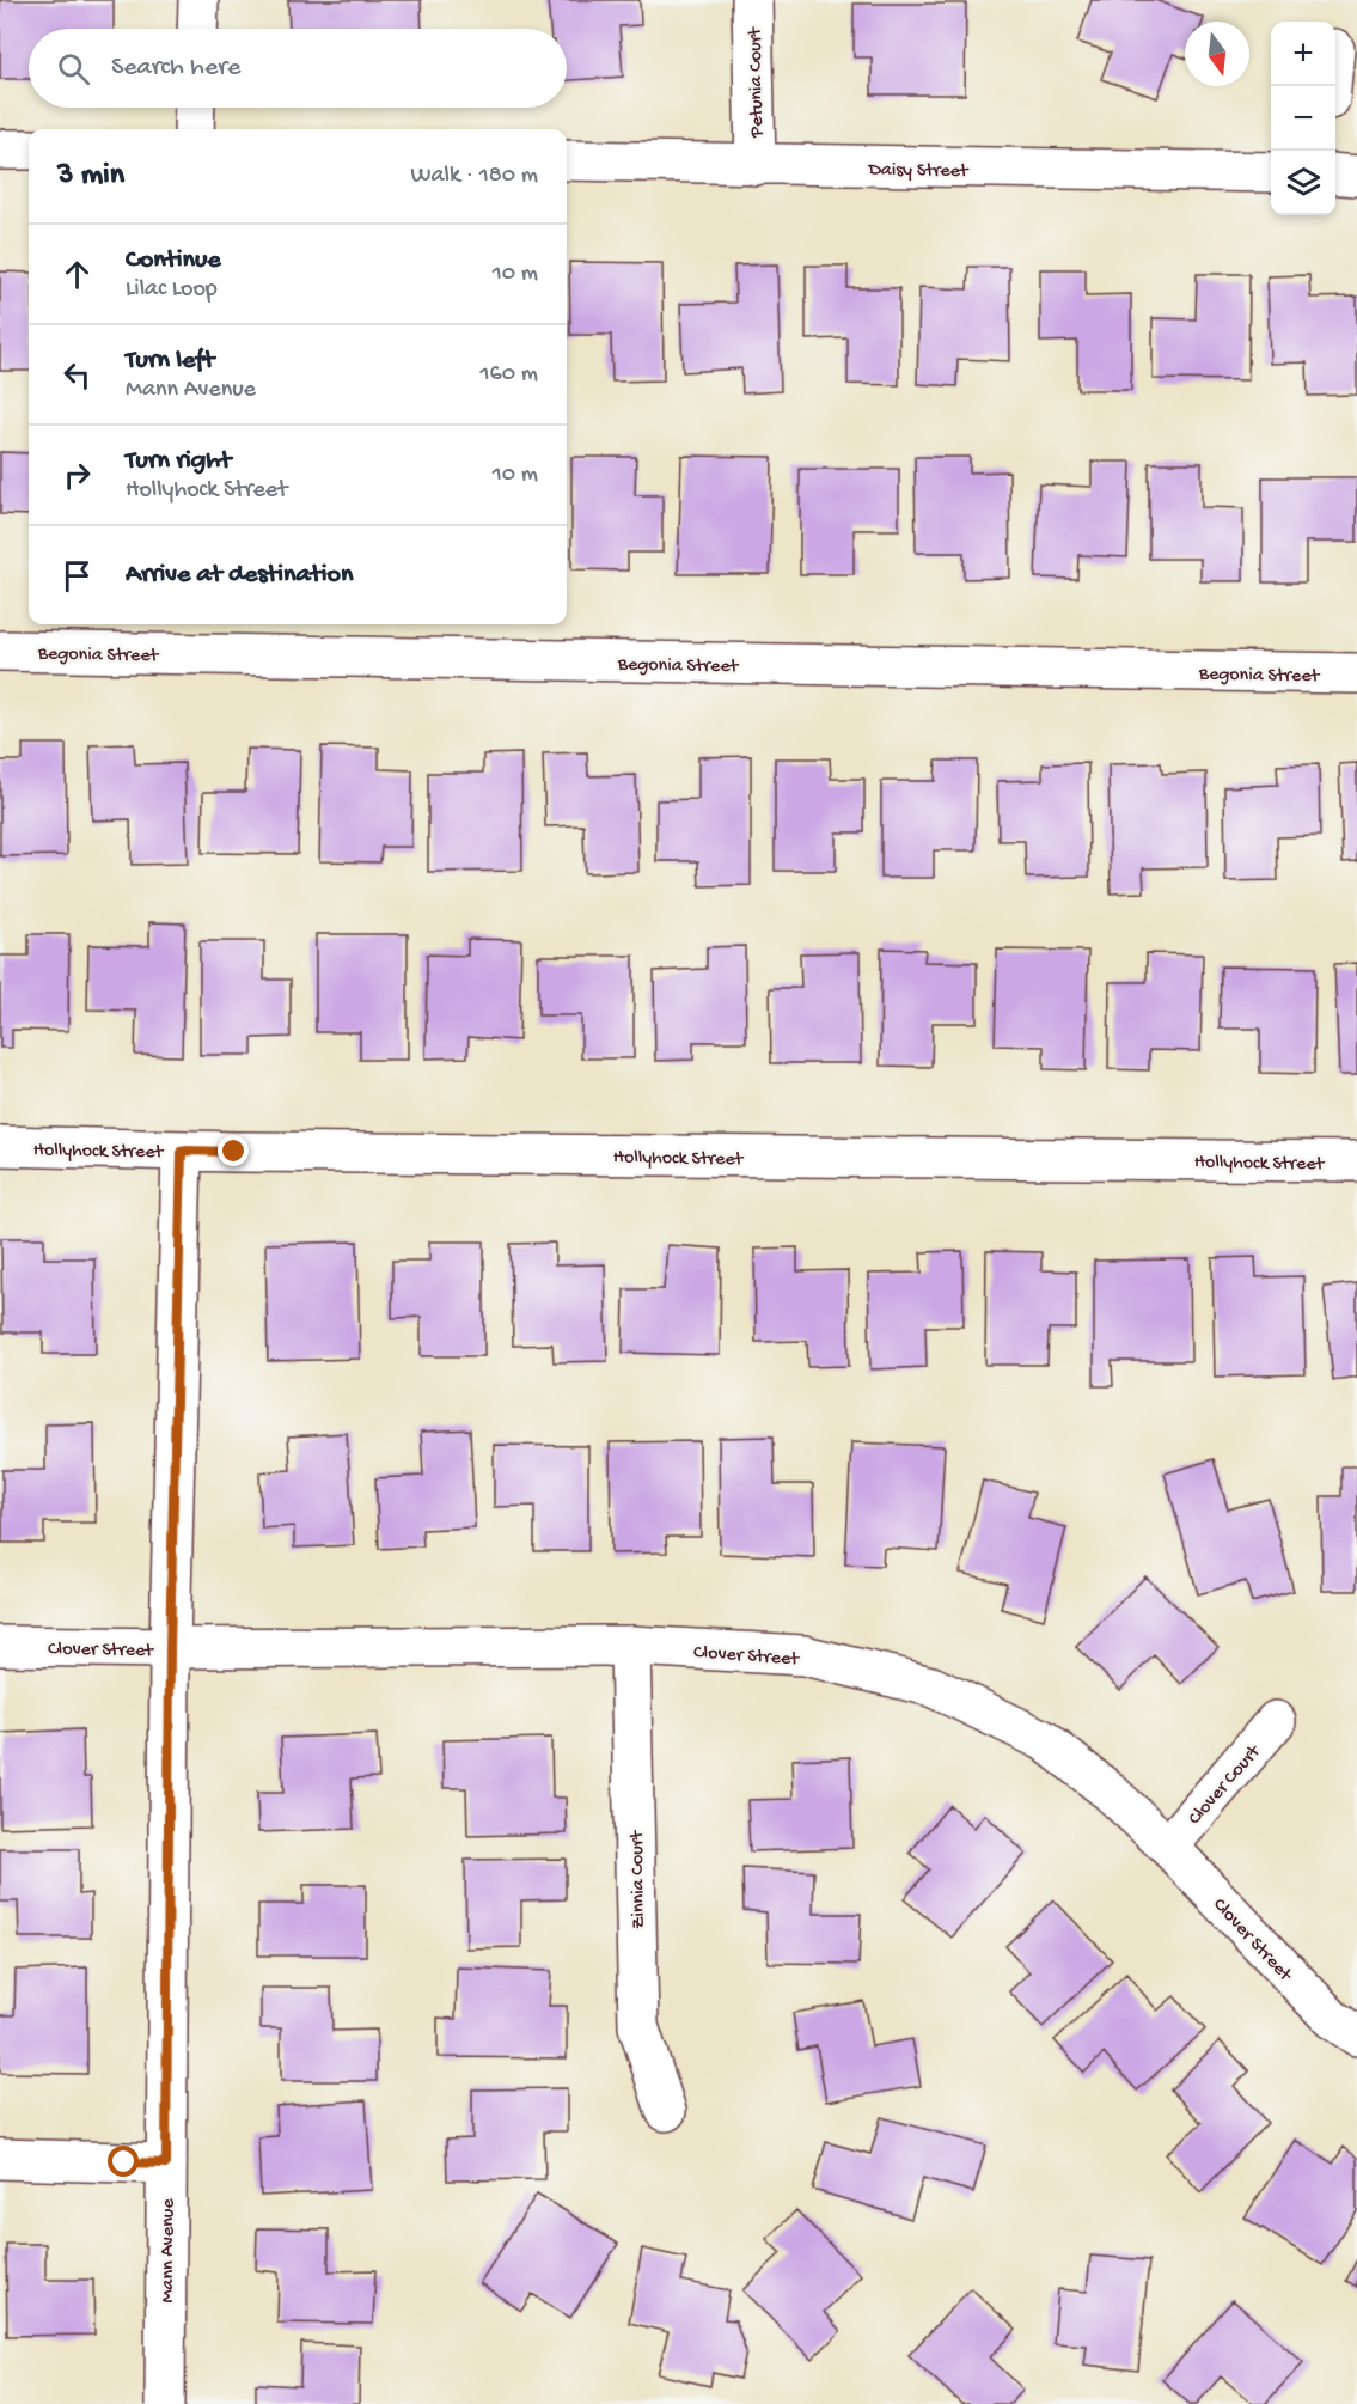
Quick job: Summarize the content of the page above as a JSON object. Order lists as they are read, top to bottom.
{
  "streets": {
    "street": [
      "Petunia Court",
      "Daisy Street",
      "Begonia Street",
      "Hollyhock Street",
      "Clover Street",
      "Clover Court",
      "Zinnia Court",
      "Mann Avenue"
    ]
  },
  "crossings": [
    ["Petunia Court", "Daisy Street"],
    ["Hollyhock Street", "Mann Avenue"],
    ["Clover Street", "Clover Court"],
    ["Clover Street", "Zinnia Court"],
    ["Clover Street", "Mann Avenue"]
  ],
  "north": "bottom",
  "page": {
    "map_buttons": ["+", "−"],
    "search": "Search here",
    "heading": ["3 min", "Walk · 180 m"],
    "list": [
      ["Continue", "Lilac Loop", "10 m"],
      ["Turn left", "Mann Avenue", "160 m"],
      ["Turn right", "Hollyhock Street", "10 m"],
      "Arrive at destination"
    ]
  }
}
